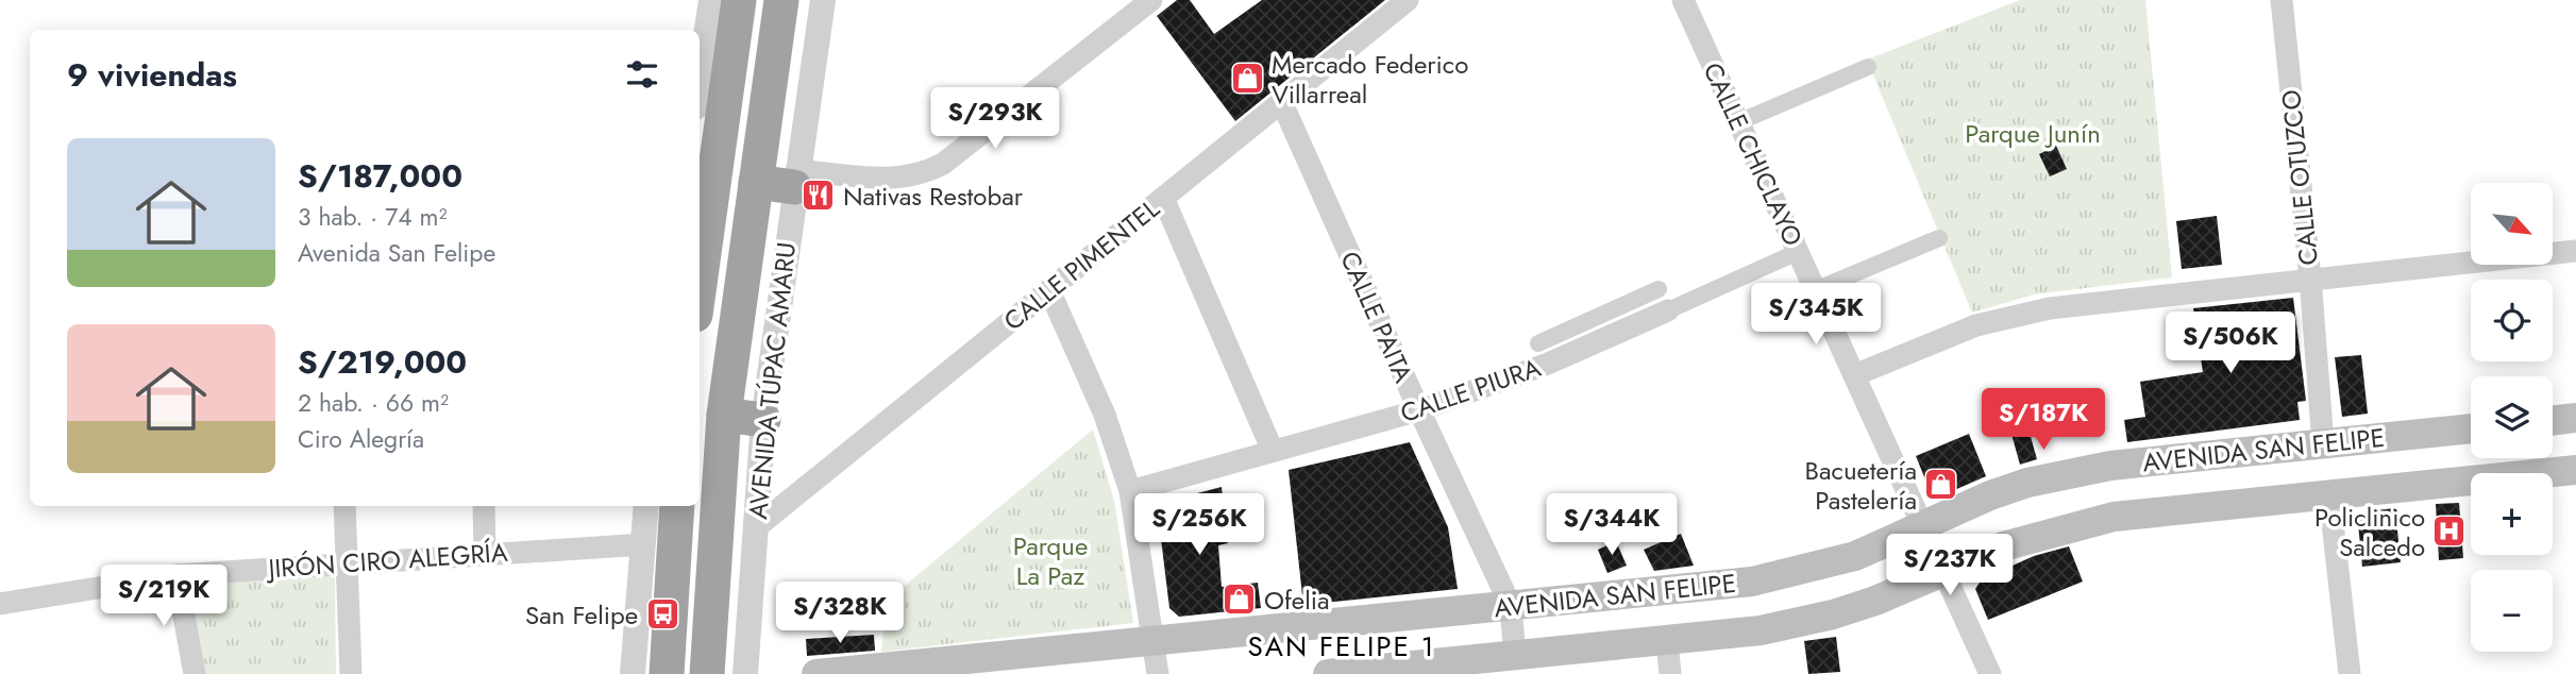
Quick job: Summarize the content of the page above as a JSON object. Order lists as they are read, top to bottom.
{
  "streets": {
    "highway": ["AVENIDA TÚPAC AMARU"],
    "main road": ["AVENIDA SAN FELIPE"],
    "street": [
      "CALLE CHICLAYO",
      "CALLE OTUZCO",
      "CALLE PIMENTEL",
      "CALLE PAITA",
      "CALLE PIURA",
      "JIRÓN CIRO ALEGRÍA"
    ]
  },
  "crossings": [
    ["CALLE CHICLAYO", "CALLE PIURA"],
    ["CALLE CHICLAYO", "AVENIDA SAN FELIPE"],
    ["CALLE OTUZCO", "AVENIDA SAN FELIPE"],
    ["CALLE PIMENTEL", "CALLE PAITA"],
    ["CALLE PIMENTEL", "AVENIDA TÚPAC AMARU"],
    ["CALLE PAITA", "CALLE PIURA"],
    ["CALLE PAITA", "AVENIDA SAN FELIPE"]
  ],
  "districts": ["SAN FELIPE 1"],
  "parks": ["Parque Junín", "Parque La Paz"],
  "places": {
    "shop": ["Mercado Federico Villarreal", "Bacuetería Pastelería", "Ofelia"],
    "restaurant": ["Nativas Restobar"],
    "hospital": ["Policlinico Salcedo"],
    "bus stop": ["San Felipe"]
  },
  "north": "bottom right",
  "page": {
    "heading": "9 viviendas",
    "price": [
      "S/293K",
      "S/345K",
      "S/506K",
      "S/187K",
      "S/256K",
      "S/344K",
      "S/237K",
      "S/219K",
      "S/328K"
    ],
    "list": [
      {
        "name": "S/187,000",
        "note": "3 hab. · 74 m² · Avenida San Felipe"
      },
      {
        "name": "S/219,000",
        "note": "2 hab. · 66 m² · Ciro Alegría"
      }
    ],
    "map_buttons": ["+", "−"]
  }
}
